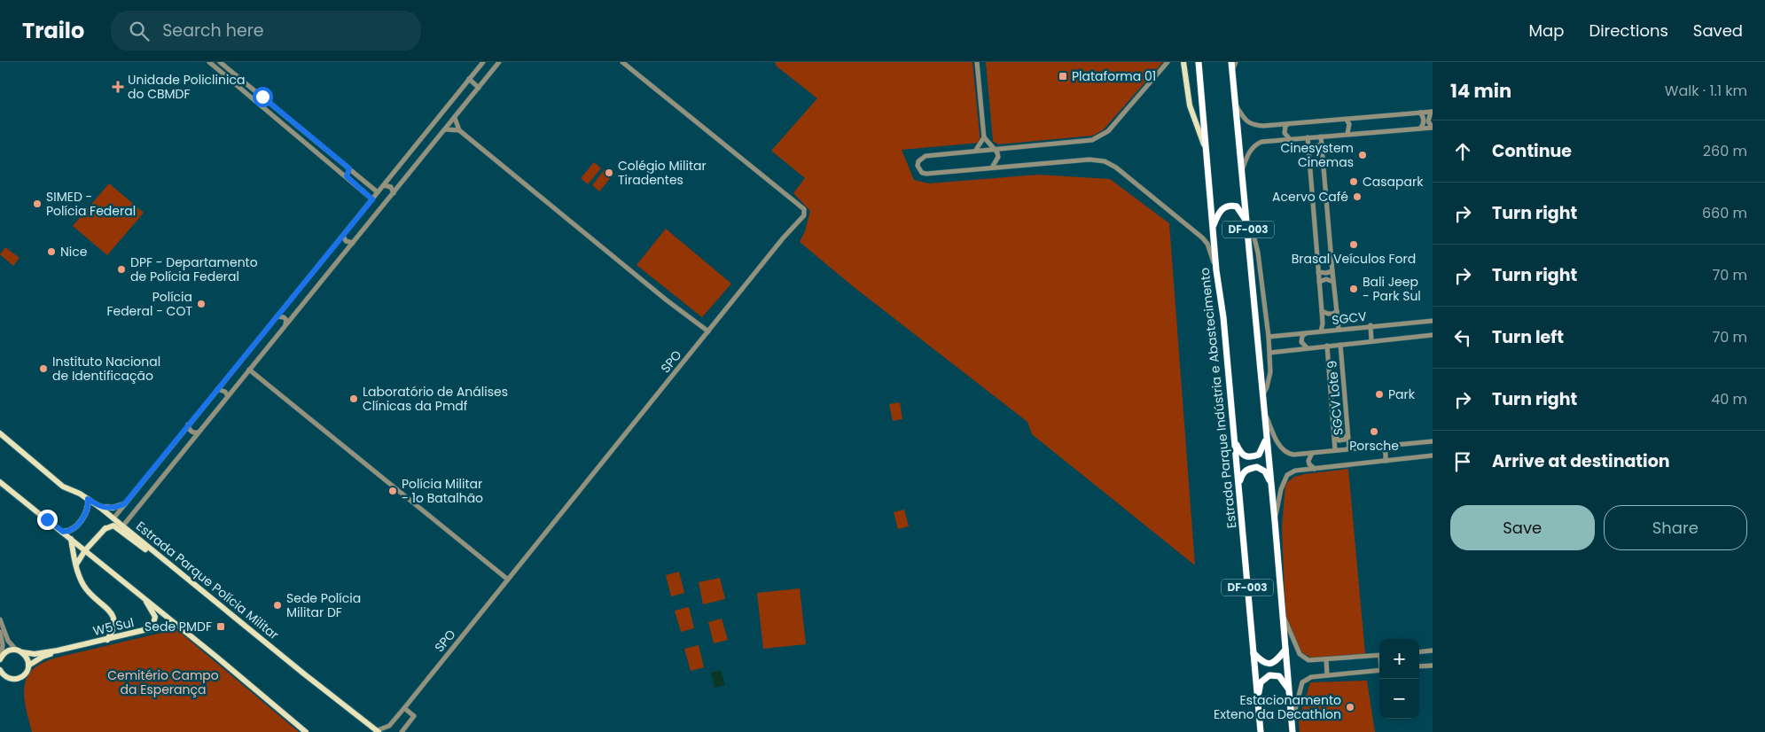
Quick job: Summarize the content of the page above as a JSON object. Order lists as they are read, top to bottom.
{
  "streets": {
    "highway": ["DF-003", "Estrada Parque Indústria e Abastecimento"],
    "main road": ["Estrada Parque Polícia Militar", "W5 Sul"],
    "street": ["SGCV", "SPO", "SGCV Lote 9"]
  },
  "crossings": [
    ["SGCV", "SGCV Lote 9"]
  ],
  "parks": ["Cemitério Campo da Esperança"],
  "places": {
    "transit": ["Plataforma 01", "Sede PMDF"],
    "health": ["Unidade Policlinica do CBMDF"],
    "other": [
      "Cinesystem Cinemas",
      "Colégio Militar Tiradentes",
      "Casapark",
      "Acervo Café",
      "SIMED - Polícia Federal",
      "Brasal Veículos Ford",
      "Nice",
      "DPF - Departamento de Polícia Federal",
      "Bali Jeep - Park Sul",
      "Polícia Federal - COT",
      "Instituto Nacional de Identificação",
      "Park",
      "Laboratório de Análises Clínicas da Pmdf",
      "Porsche",
      "Polícia Militar - 1o Batalhão",
      "Sede Polícia Militar DF",
      "Estacionamento Exteno da Decathlon"
    ]
  },
  "page": {
    "header": "Trailo",
    "search": "Search here",
    "nav": ["Map", "Directions", "Saved"],
    "heading": ["14 min", "Walk · 1.1 km"],
    "list": [
      ["Continue", "260 m"],
      ["Turn right", "660 m"],
      ["Turn right", "70 m"],
      ["Turn left", "70 m"],
      ["Turn right", "40 m"],
      "Arrive at destination"
    ],
    "buttons": ["Save", "Share"],
    "map_buttons": ["+", "−"]
  }
}
